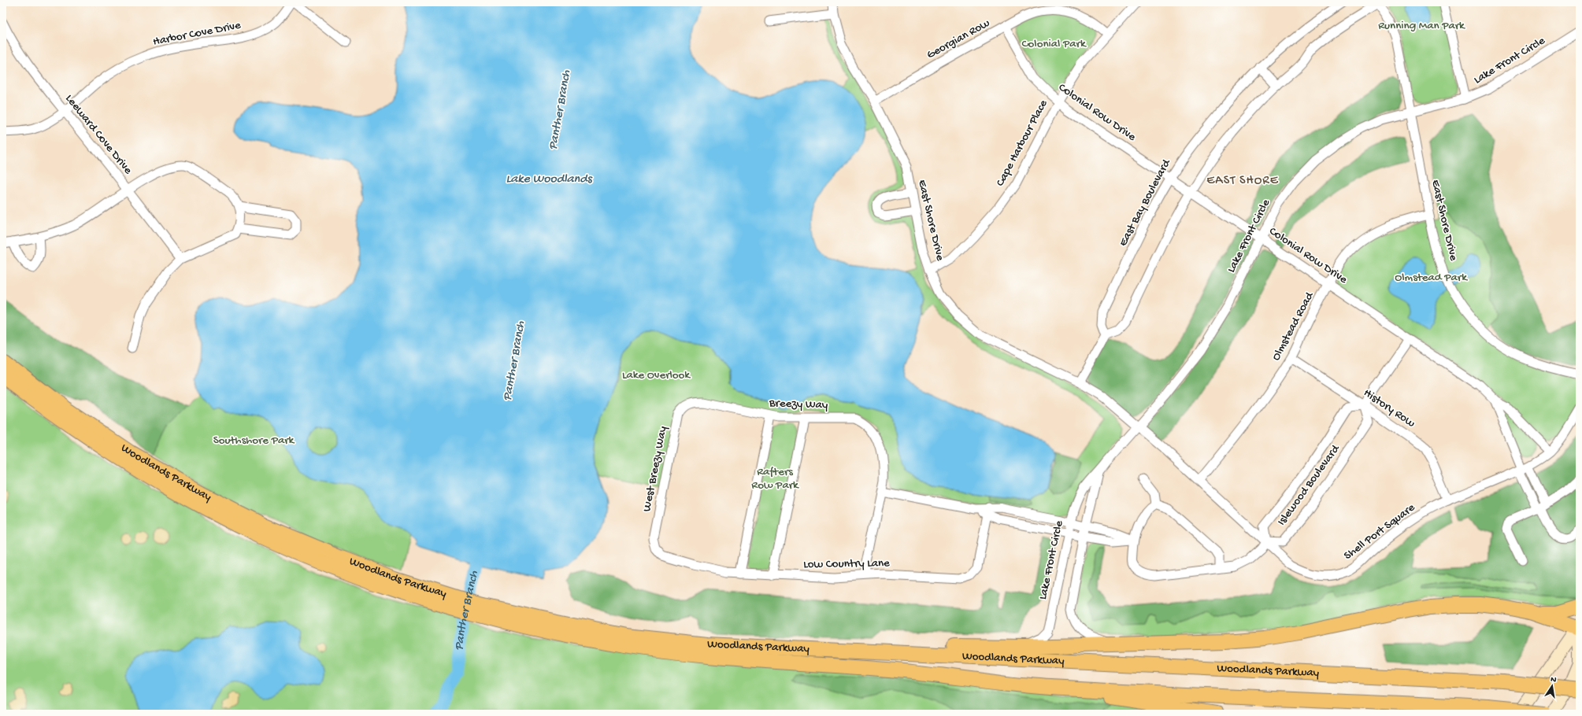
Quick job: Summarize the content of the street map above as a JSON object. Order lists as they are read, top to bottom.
{
  "streets": {
    "main road": ["Woodlands Parkway"],
    "street": [
      "Harbor Cove Drive",
      "Georgian Row",
      "Lake Front Circle",
      "Colonial Row Drive",
      "Leeward Cove Drive",
      "Cape Harbour Place",
      "East Bay Boulevard",
      "East Shore Drive",
      "Olmstead Road",
      "Breezy Way",
      "History Row",
      "West Breezy Way",
      "Islewood Boulevard",
      "Shell Port Square",
      "Low Country Lane"
    ]
  },
  "crossings": [
    ["Harbor Cove Drive", "Leeward Cove Drive"],
    ["Georgian Row", "Colonial Row Drive"],
    ["Georgian Row", "Cape Harbour Place"],
    ["Georgian Row", "East Shore Drive"],
    ["Lake Front Circle", "Colonial Row Drive"],
    ["Lake Front Circle", "East Shore Drive"],
    ["Lake Front Circle", "Shell Port Square"],
    ["Colonial Row Drive", "Cape Harbour Place"],
    ["Colonial Row Drive", "East Bay Boulevard"],
    ["Colonial Row Drive", "Olmstead Road"],
    ["Colonial Row Drive", "Shell Port Square"],
    ["Cape Harbour Place", "East Shore Drive"],
    ["East Shore Drive", "Olmstead Road"],
    ["East Shore Drive", "Shell Port Square"],
    ["Olmstead Road", "History Row"],
    ["Olmstead Road", "Shell Port Square"],
    ["Breezy Way", "West Breezy Way"],
    ["History Row", "Islewood Boulevard"],
    ["History Row", "Shell Port Square"],
    ["West Breezy Way", "Low Country Lane"],
    ["Islewood Boulevard", "Shell Port Square"]
  ],
  "districts": ["EAST SHORE"],
  "water": ["Panther Branch", "Lake Woodlands"],
  "parks": [
    "Running Man Park",
    "Colonial Park",
    "Olmstead Park",
    "Lake Overlook",
    "Southshore Park",
    "Rafters Row Park"
  ],
  "north": "top"
}
